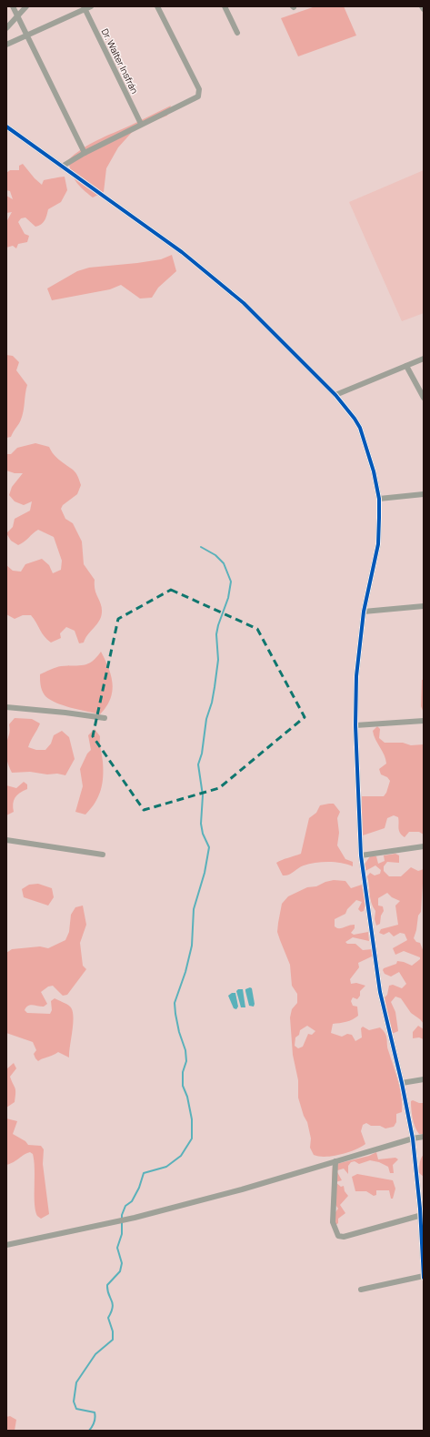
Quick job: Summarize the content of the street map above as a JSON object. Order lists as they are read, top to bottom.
{
  "streets": {
    "street": ["Dr. Walter Insfrán"]
  }
}
